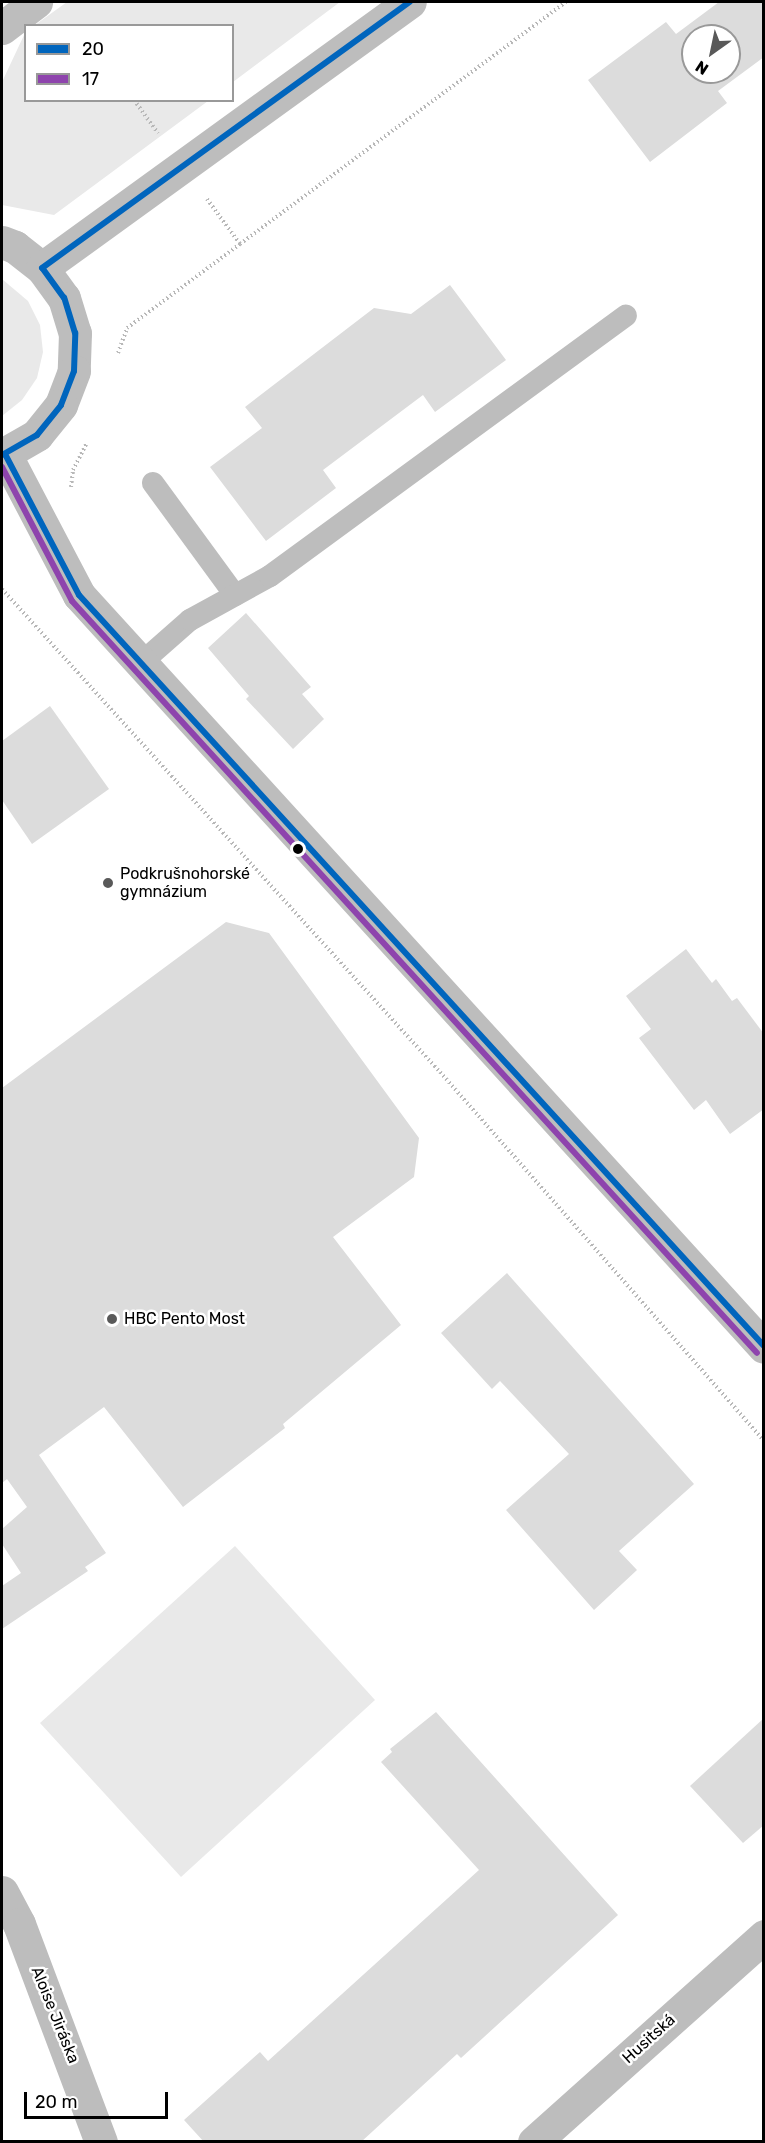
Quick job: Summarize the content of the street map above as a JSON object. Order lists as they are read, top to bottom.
{
  "streets": {
    "street": ["Aloise Jiráska", "Husitská"]
  },
  "places": ["Podkrušnohorské gymnázium", "HBC Pento Most"],
  "lines": ["transit line 20", "transit line 17"],
  "legend": ["20", "17"],
  "scale_bar": "20 m",
  "north": "bottom left"
}
